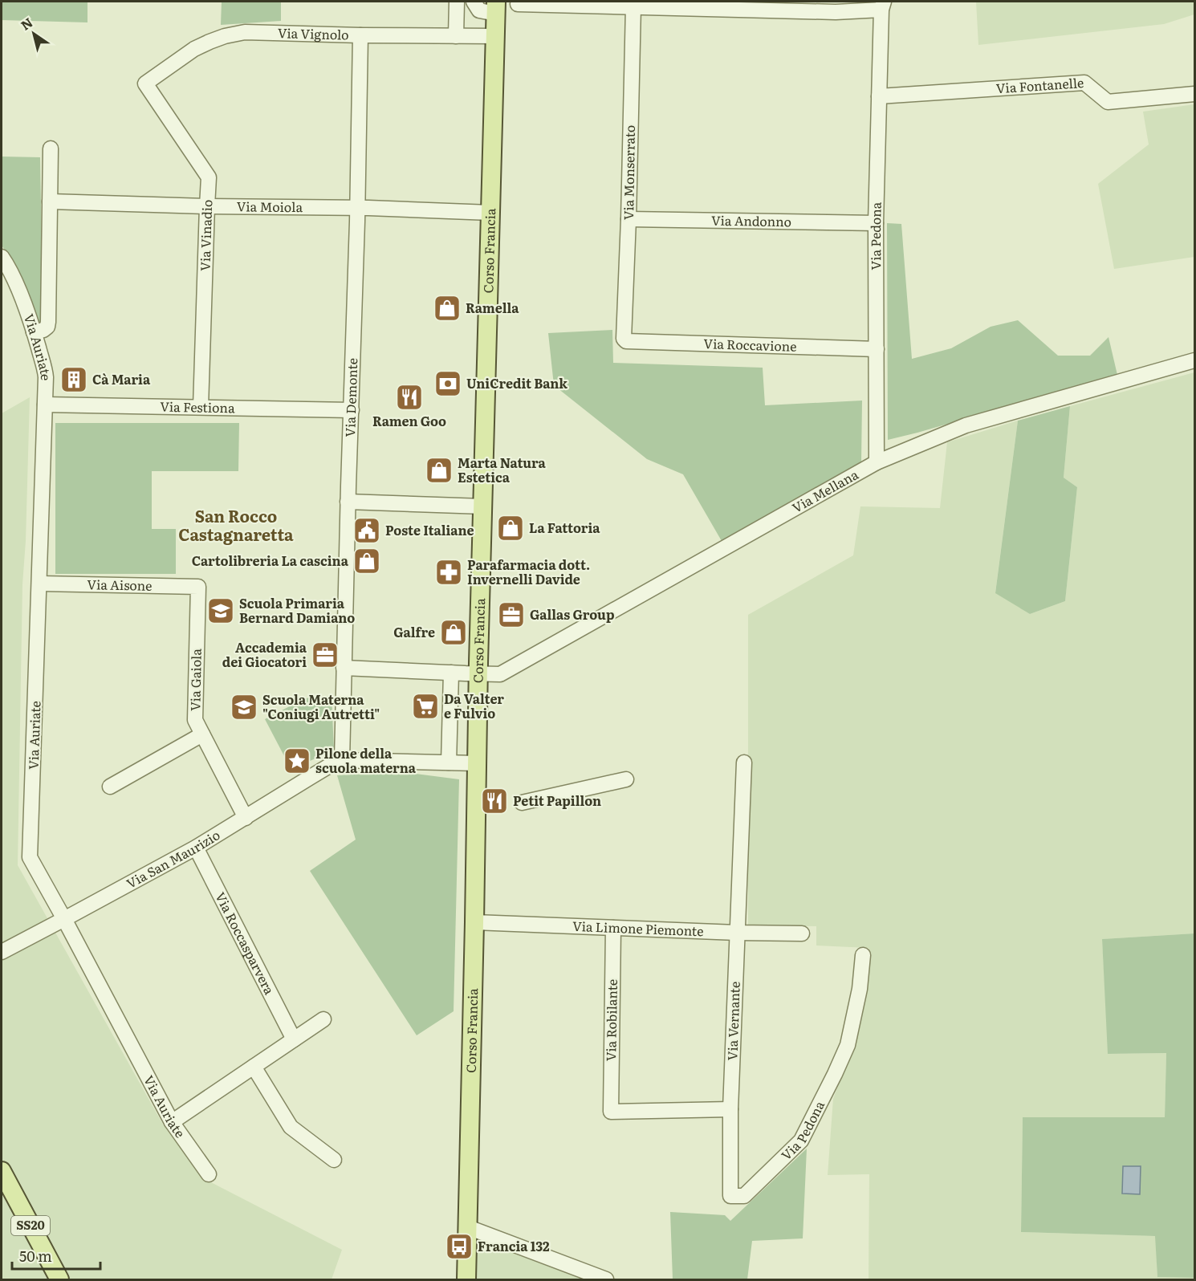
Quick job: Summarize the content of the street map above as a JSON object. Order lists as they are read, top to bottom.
{
  "streets": {
    "main road": ["Corso Francia", "SS20"],
    "street": [
      "Via Vignolo",
      "Via Fontanelle",
      "Via Monserrato",
      "Via Moiola",
      "Via Andonno",
      "Via Vinadio",
      "Via Pedona",
      "Via Roccavione",
      "Via Auriate",
      "Via Demonte",
      "Via Festiona",
      "Via Mellana",
      "Via Aisone",
      "Via Gaiola",
      "Via San Maurizio",
      "Via Limone Piemonte",
      "Via Roccasparvera",
      "Via Robilante",
      "Via Vernante"
    ]
  },
  "crossings": [
    ["Via Vignolo", "Via Vinadio"],
    ["Via Vignolo", "Corso Francia"],
    ["Via Vignolo", "Via Demonte"],
    ["Via Fontanelle", "Via Pedona"],
    ["Via Monserrato", "Via Andonno"],
    ["Via Monserrato", "Via Roccavione"],
    ["Via Moiola", "Via Vinadio"],
    ["Via Moiola", "Corso Francia"],
    ["Via Moiola", "Via Demonte"],
    ["Via Andonno", "Via Pedona"],
    ["Via Vinadio", "Via Festiona"],
    ["Via Pedona", "Via Roccavione"],
    ["Via Pedona", "Via Mellana"],
    ["Via Pedona", "Via Robilante"],
    ["Via Pedona", "Via Vernante"],
    ["Corso Francia", "Via Mellana"],
    ["Corso Francia", "Via Limone Piemonte"],
    ["Via Auriate", "Via Festiona"],
    ["Via Auriate", "Via Aisone"],
    ["Via Auriate", "Via San Maurizio"],
    ["Via Demonte", "Via Festiona"],
    ["Via Demonte", "Via Mellana"],
    ["Via Demonte", "Via San Maurizio"],
    ["Via Aisone", "Via Gaiola"],
    ["Via Gaiola", "Via San Maurizio"],
    ["Via San Maurizio", "Via Roccasparvera"],
    ["Via Limone Piemonte", "Via Robilante"],
    ["Via Limone Piemonte", "Via Vernante"],
    ["Via Robilante", "Via Vernante"]
  ],
  "districts": ["San Rocco Castagnaretta"],
  "places": {
    "shop": [
      "Ramella",
      "Marta Natura Estetica",
      "La Fattoria",
      "Cartolibreria La cascina",
      "Galfre"
    ],
    "building": ["Cà Maria"],
    "bank": ["UniCredit Bank"],
    "restaurant": ["Ramen Goo", "Petit Papillon"],
    "public building": ["Poste Italiane"],
    "pharmacy": ["Parafarmacia dott. Invernelli Davide"],
    "school or university": ["Scuola Primaria Bernard Damiano", "Scuola Materna \"Coniugi Autretti\""],
    "office": ["Gallas Group", "Accademia dei Giocatori"],
    "supermarket": ["Da Valter e Fulvio"],
    "place": ["Pilone della scuola materna"],
    "bus stop": ["Francia 132"]
  },
  "scale_bar": "50 m",
  "north": "top left"
}
